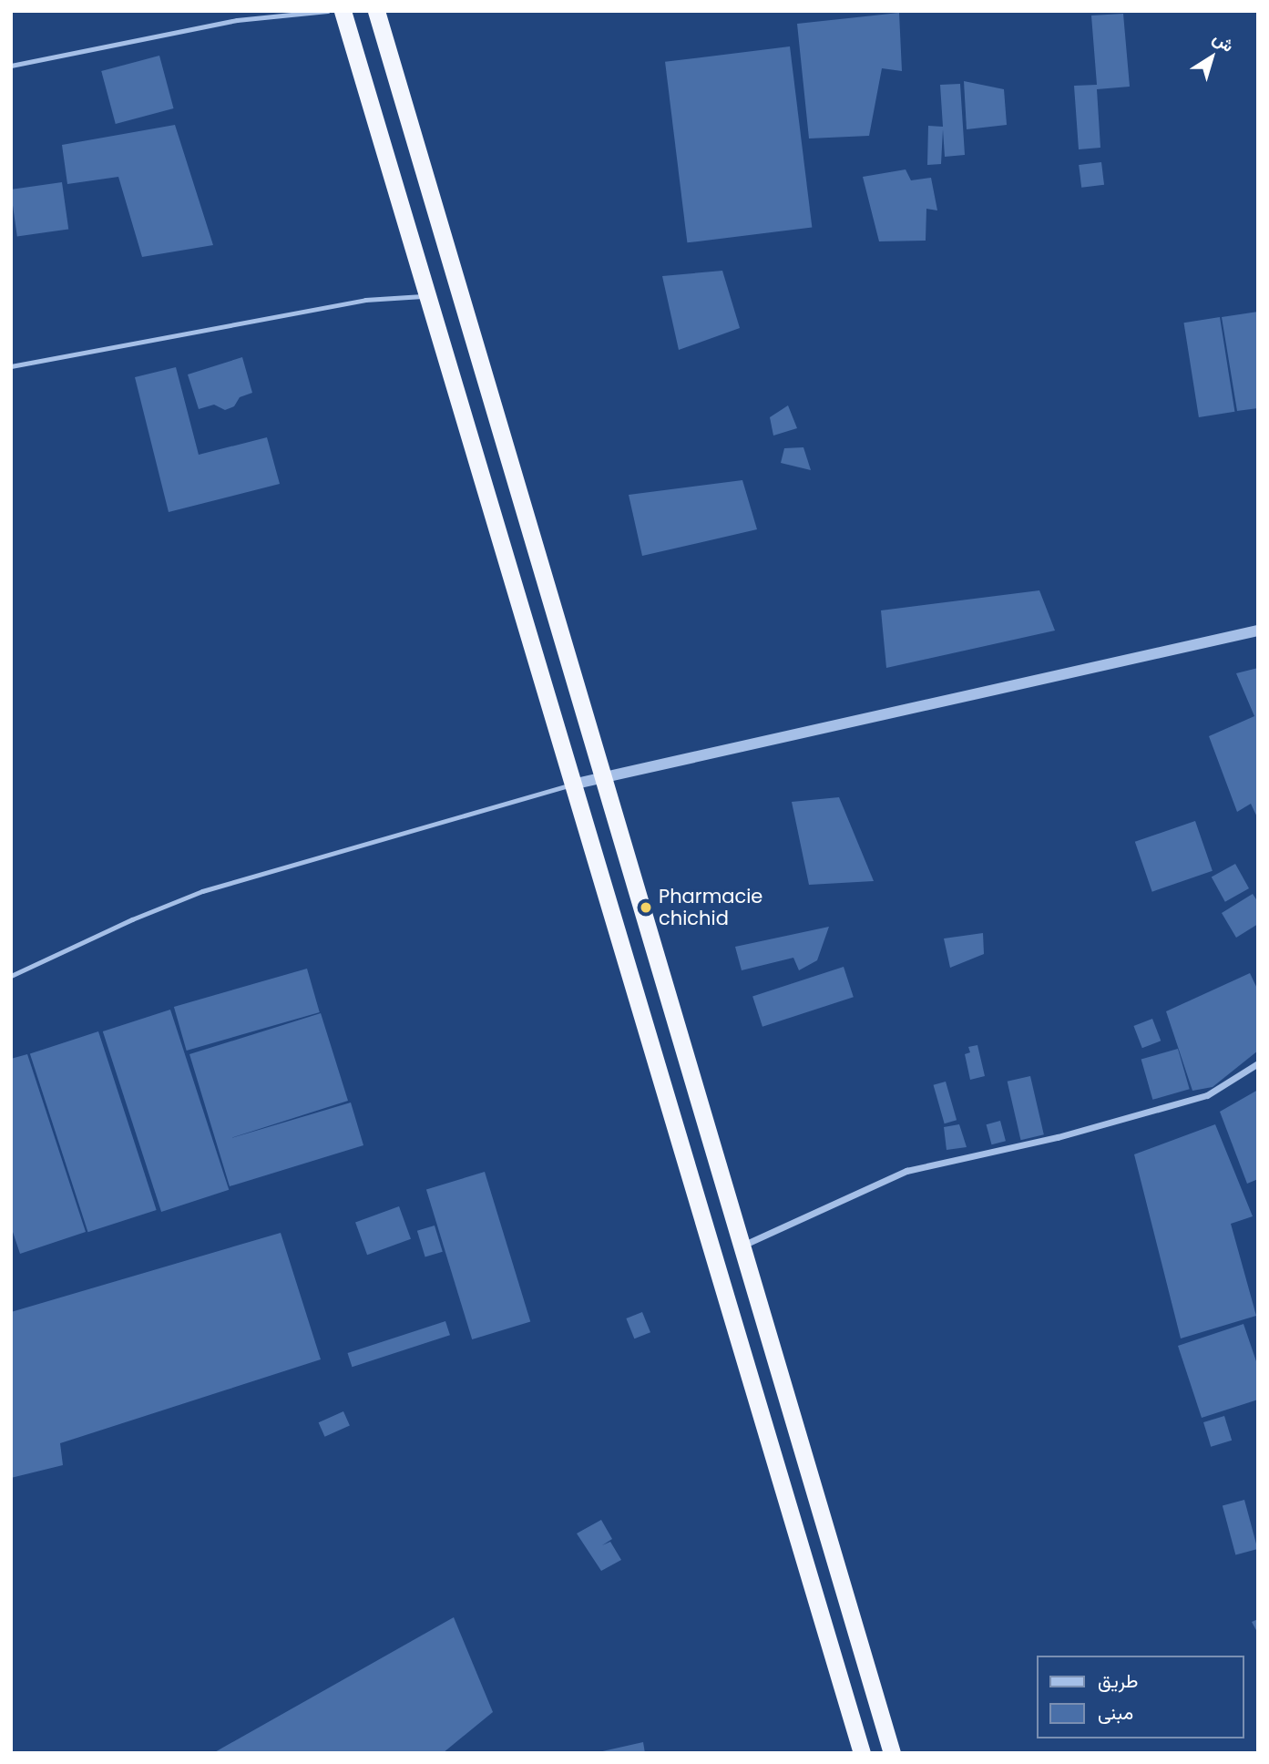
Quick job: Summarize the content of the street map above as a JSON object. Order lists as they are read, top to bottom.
{
  "places": ["Pharmacie chichid"],
  "legend": ["طريق", "مبنى"],
  "north": "top right"
}
